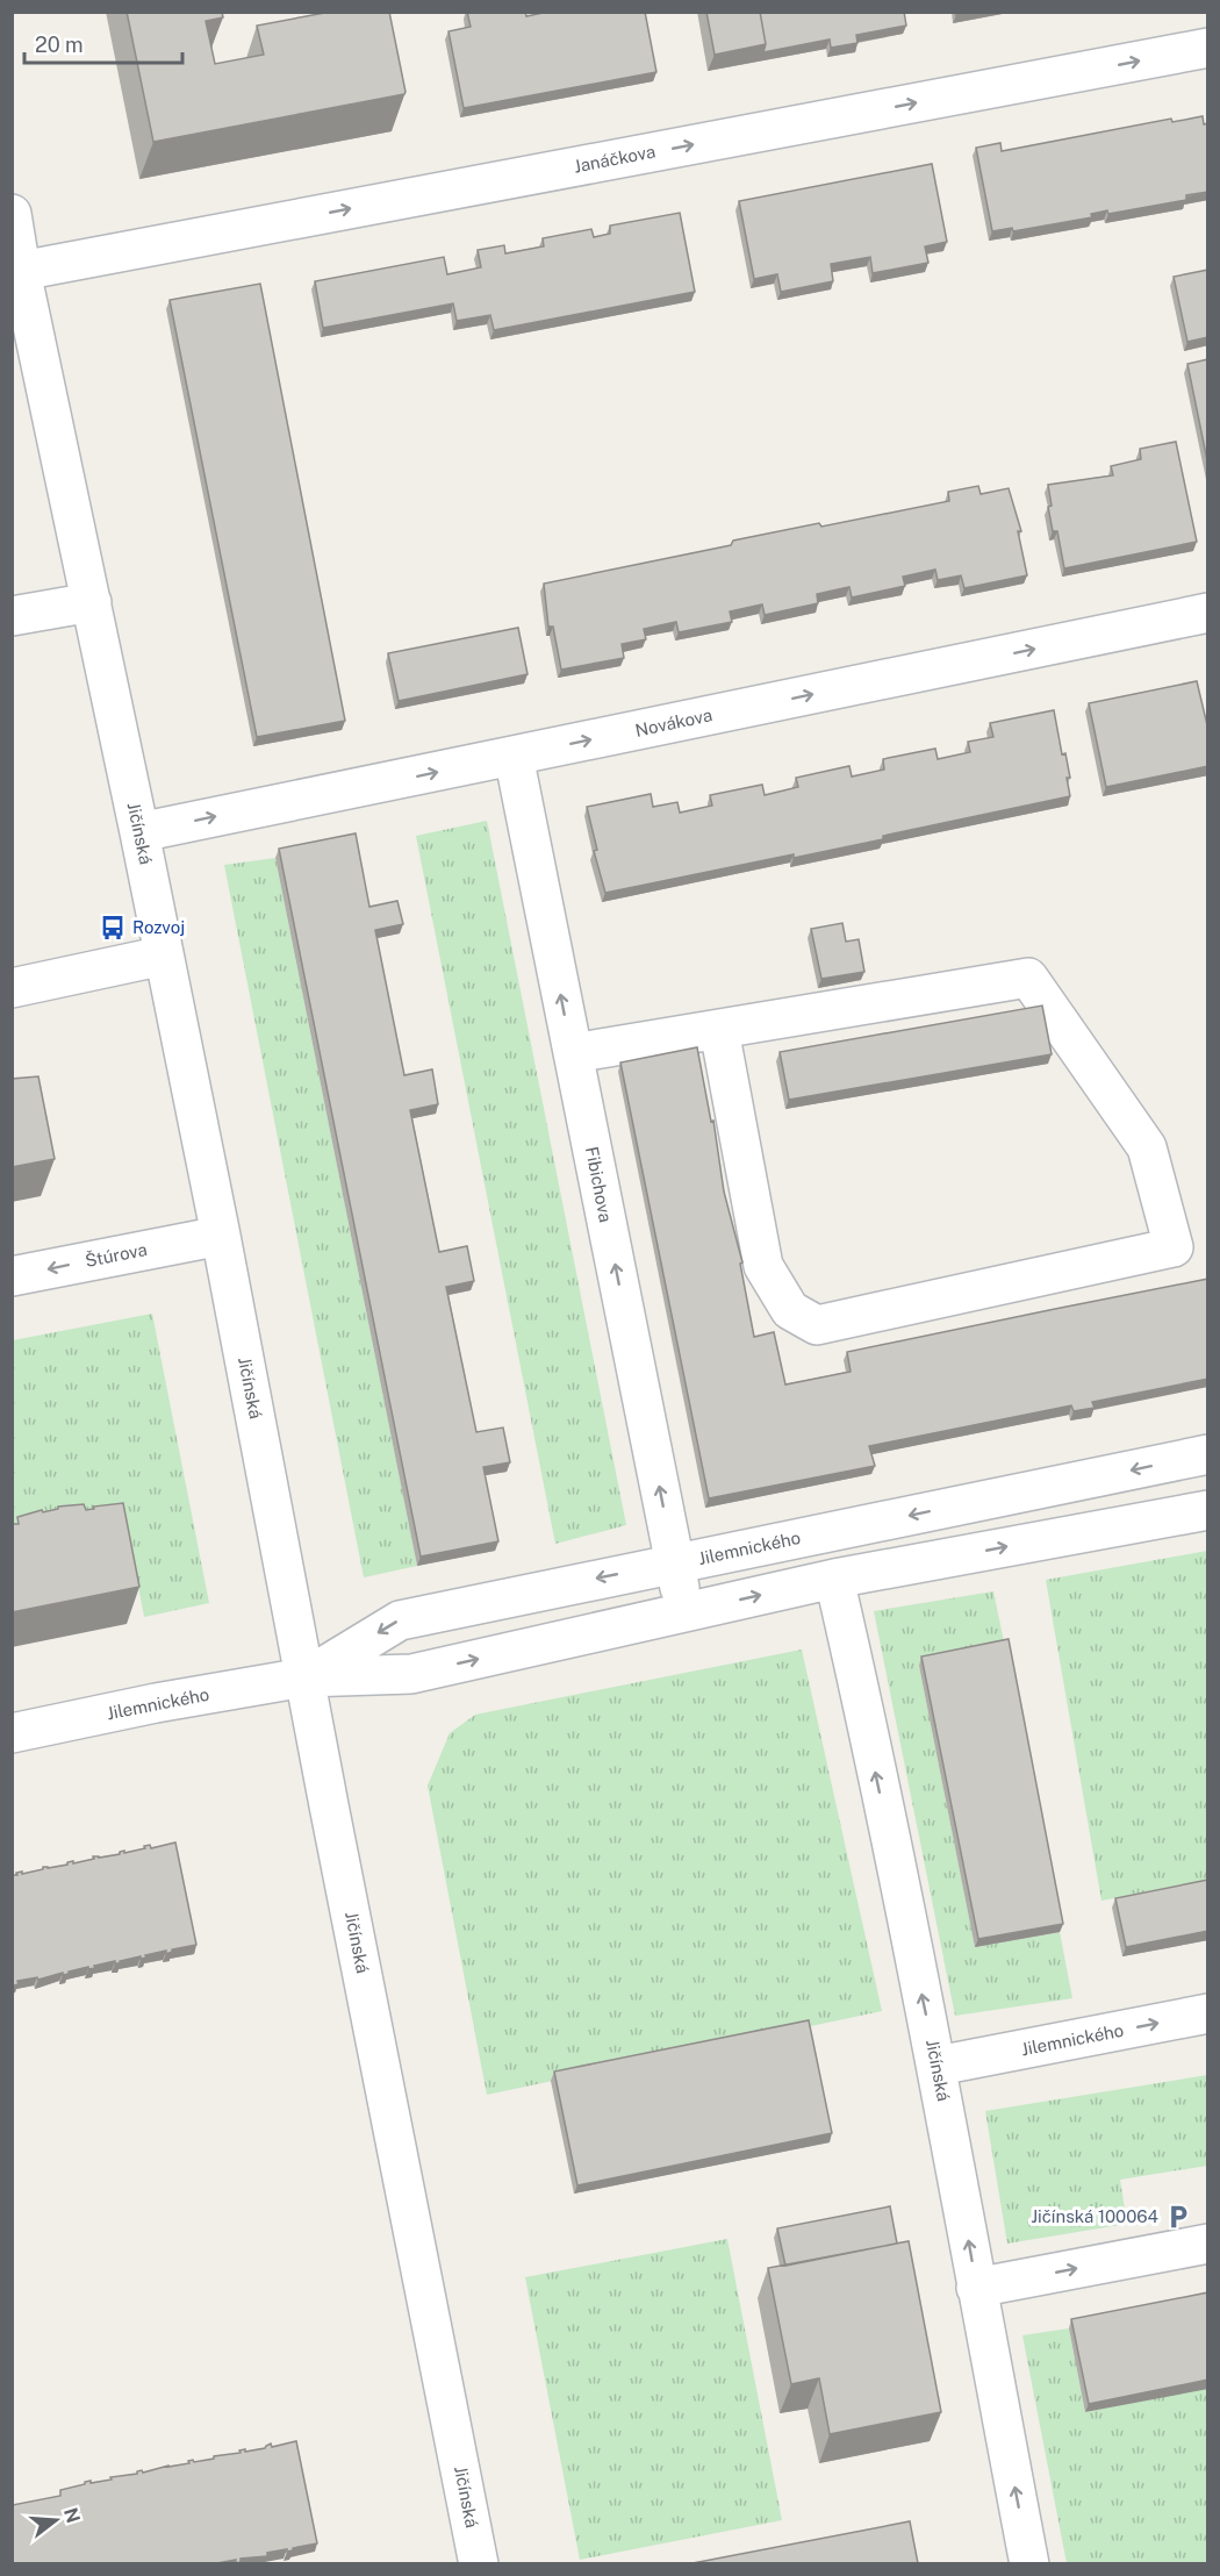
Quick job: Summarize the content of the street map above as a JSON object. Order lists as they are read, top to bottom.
{
  "streets": {
    "street": [
      "Janáčkova",
      "Novákova",
      "Jičínská",
      "Fibichova",
      "Štúrova",
      "Jilemnického"
    ]
  },
  "crossings": [
    ["Janáčkova", "Jičínská"],
    ["Novákova", "Jičínská"],
    ["Novákova", "Fibichova"],
    ["Jičínská", "Štúrova"],
    ["Jičínská", "Jilemnického"],
    ["Fibichova", "Jilemnického"]
  ],
  "one_way": ["Janáčkova", "Novákova", "Fibichova"],
  "places": {
    "bus stop": ["Rozvoj"],
    "parking": ["Jičínská 100064"]
  },
  "scale_bar": "20 m",
  "north": "right"
}
